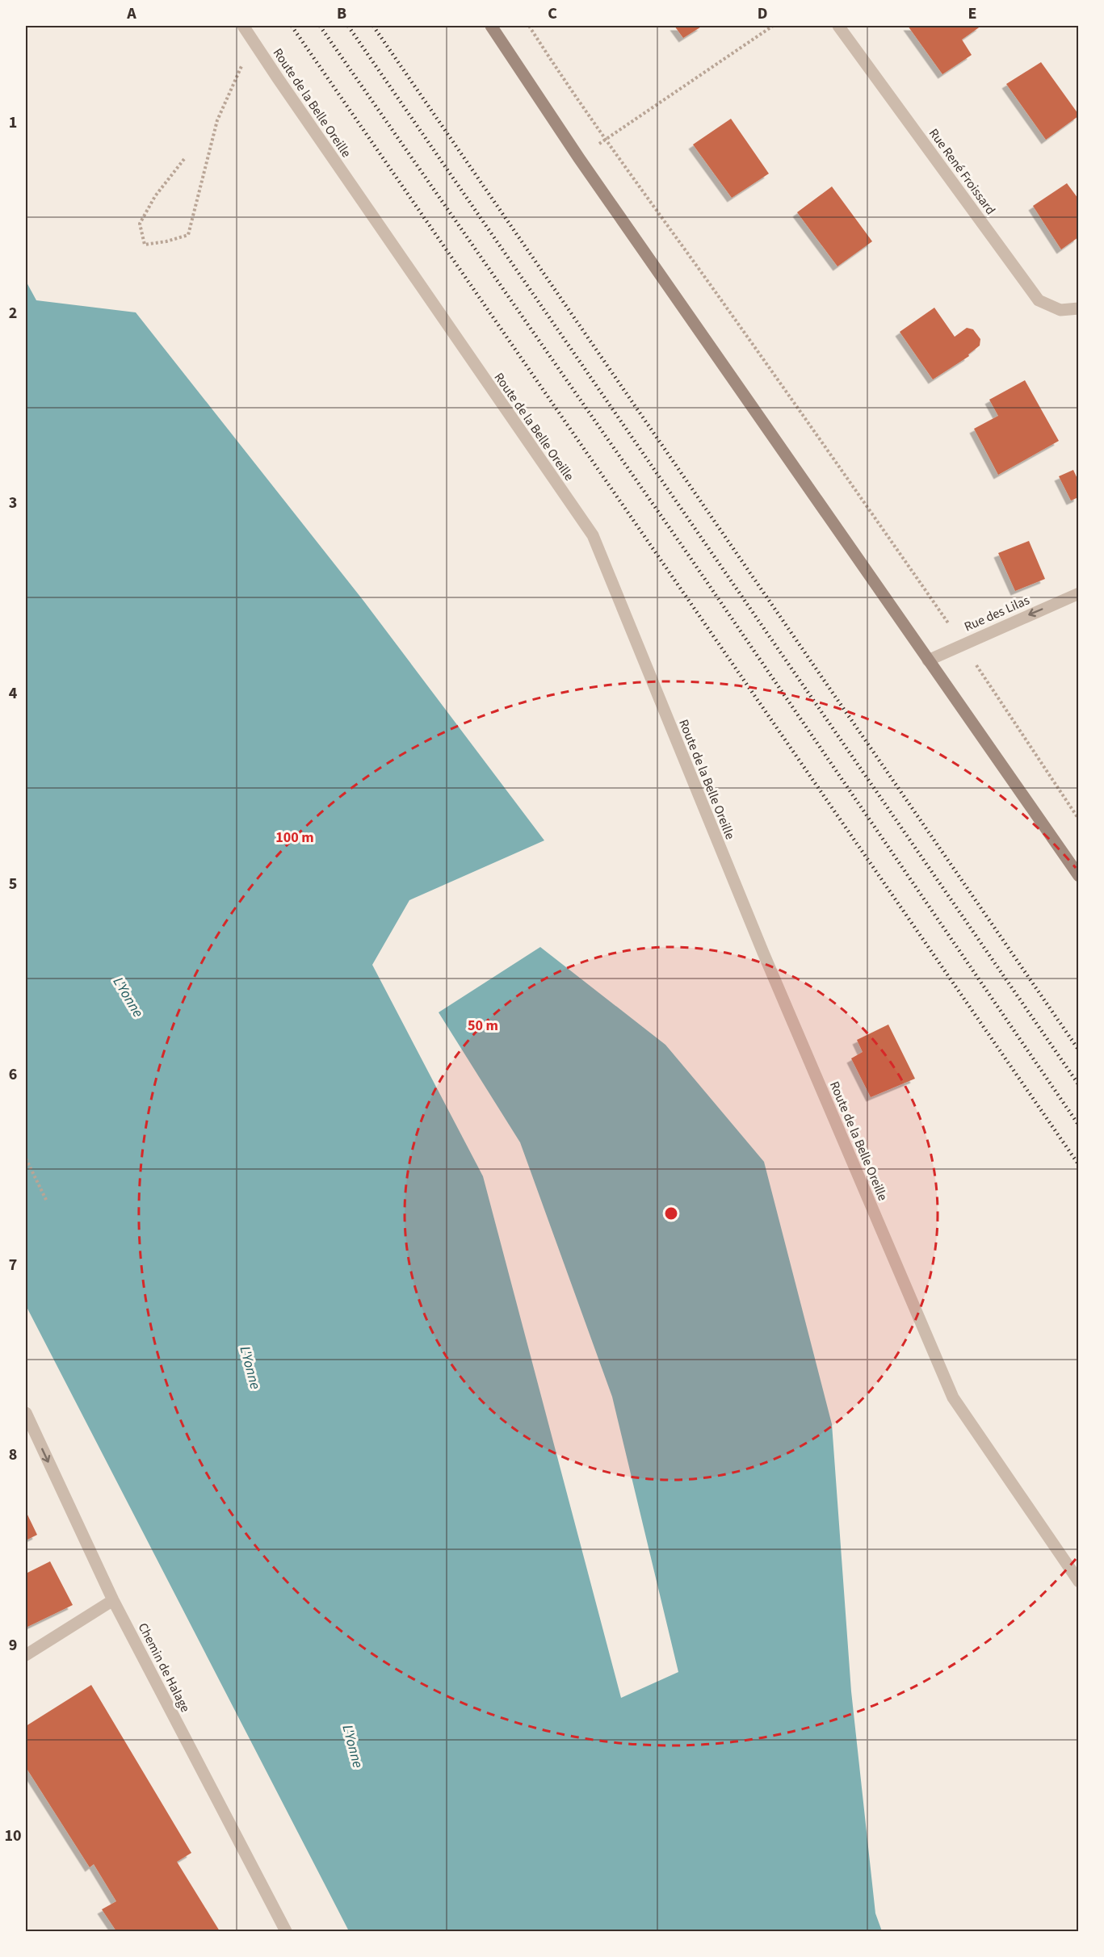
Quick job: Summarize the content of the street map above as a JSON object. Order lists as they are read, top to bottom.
{
  "streets": {
    "street": [
      "Route de la Belle Oreille",
      "Rue René Froissard",
      "Rue des Lilas",
      "Chemin de Halage"
    ]
  },
  "one_way": ["Rue des Lilas", "Chemin de Halage"],
  "water": ["L'Yonne"],
  "grid": {
    "columns": [
      "A",
      "B",
      "C",
      "D",
      "E"
    ],
    "rows": [
      "1",
      "2",
      "3",
      "4",
      "5",
      "6",
      "7",
      "8",
      "9",
      "10"
    ]
  },
  "rings": ["100 m", "50 m"]
}
